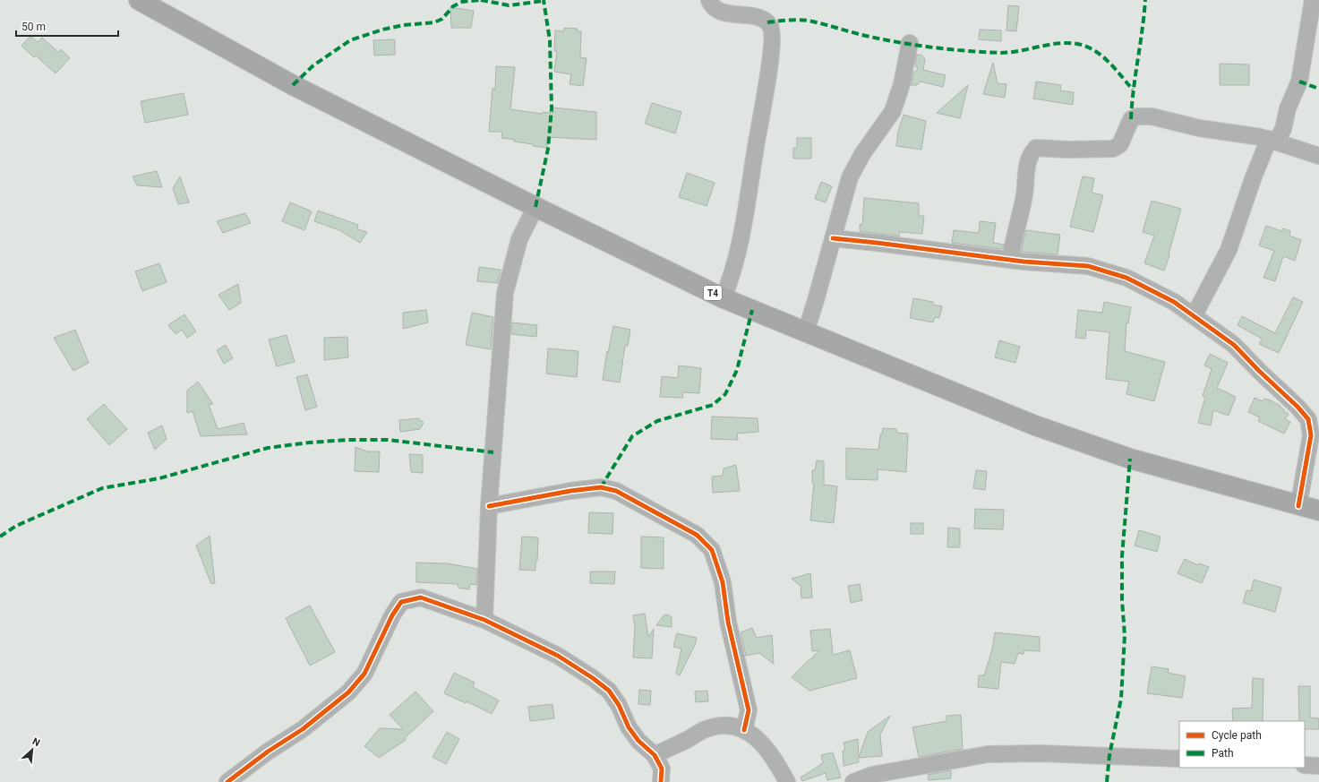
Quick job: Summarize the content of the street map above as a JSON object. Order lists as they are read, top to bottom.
{
  "streets": {
    "highway": ["T4"]
  },
  "legend": ["Cycle path", "Path"],
  "scale_bar": "50 m",
  "north": "top right"
}
